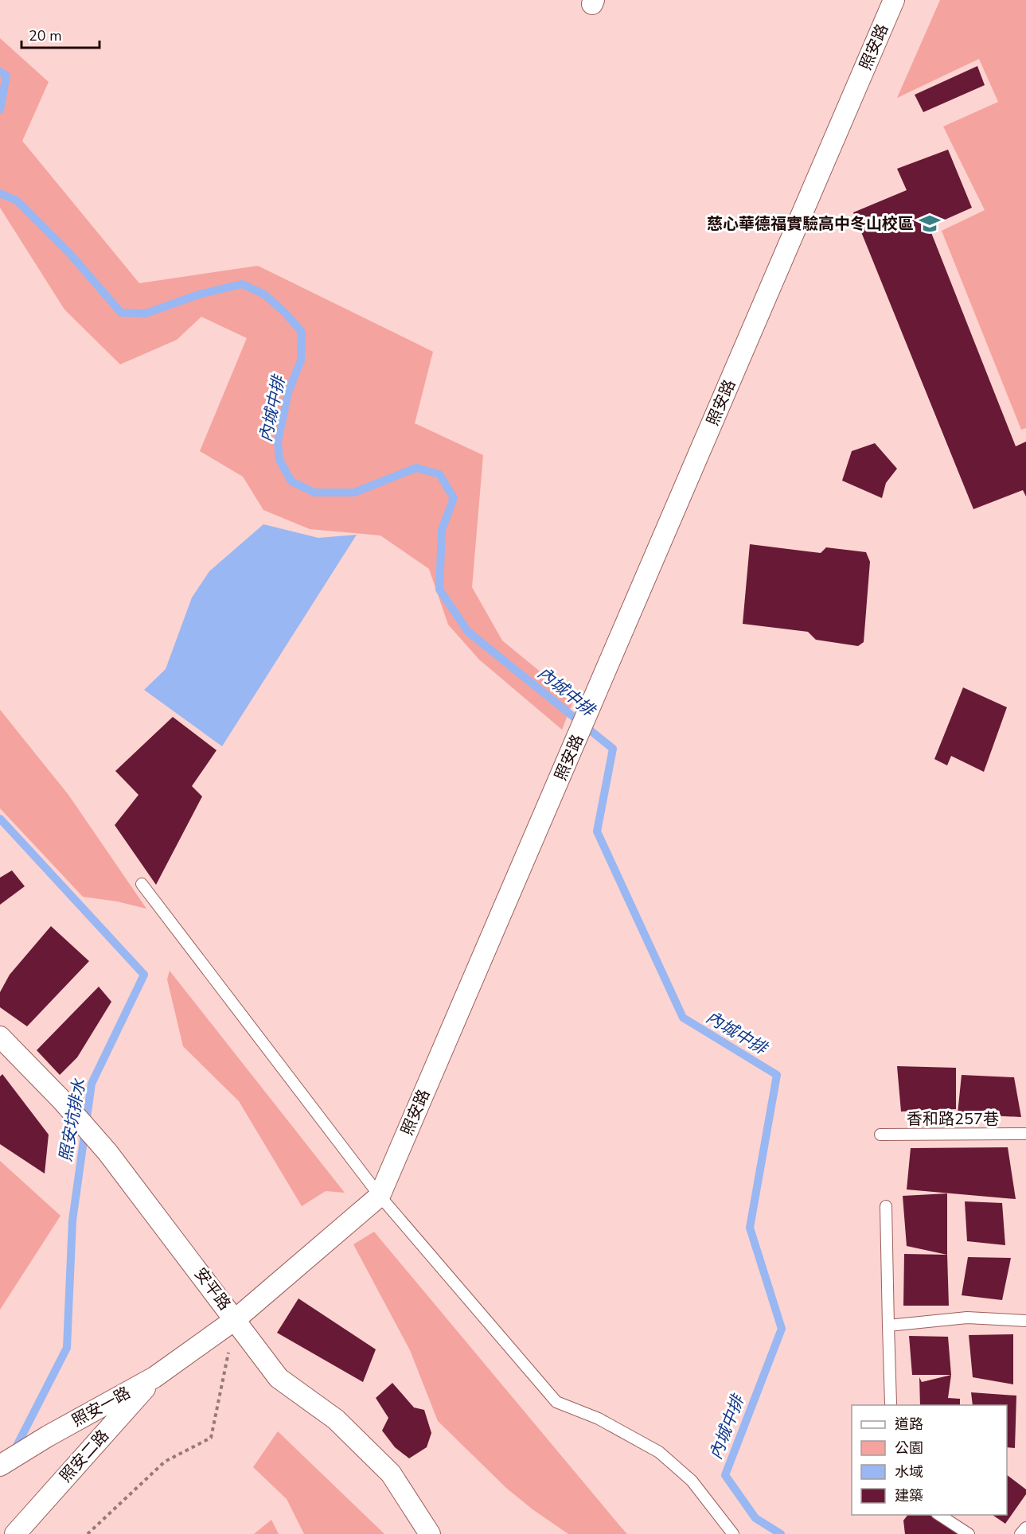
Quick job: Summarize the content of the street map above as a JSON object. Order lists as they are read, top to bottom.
{
  "streets": {
    "street": [
      "照安路",
      "安平路",
      "照安一路",
      "照安二路"
    ],
    "lane": ["香和路257巷"]
  },
  "crossings": [
    ["照安路", "安平路"],
    ["照安路", "照安一路"],
    ["照安路", "照安二路"],
    ["照安一路", "照安二路"]
  ],
  "water": ["內城中排", "照安坑排水"],
  "places": {
    "school or university": ["慈心華德福實驗高中冬山校區"]
  },
  "legend": [
    "道路",
    "公園",
    "水域",
    "建築"
  ],
  "scale_bar": "20 m"
}
